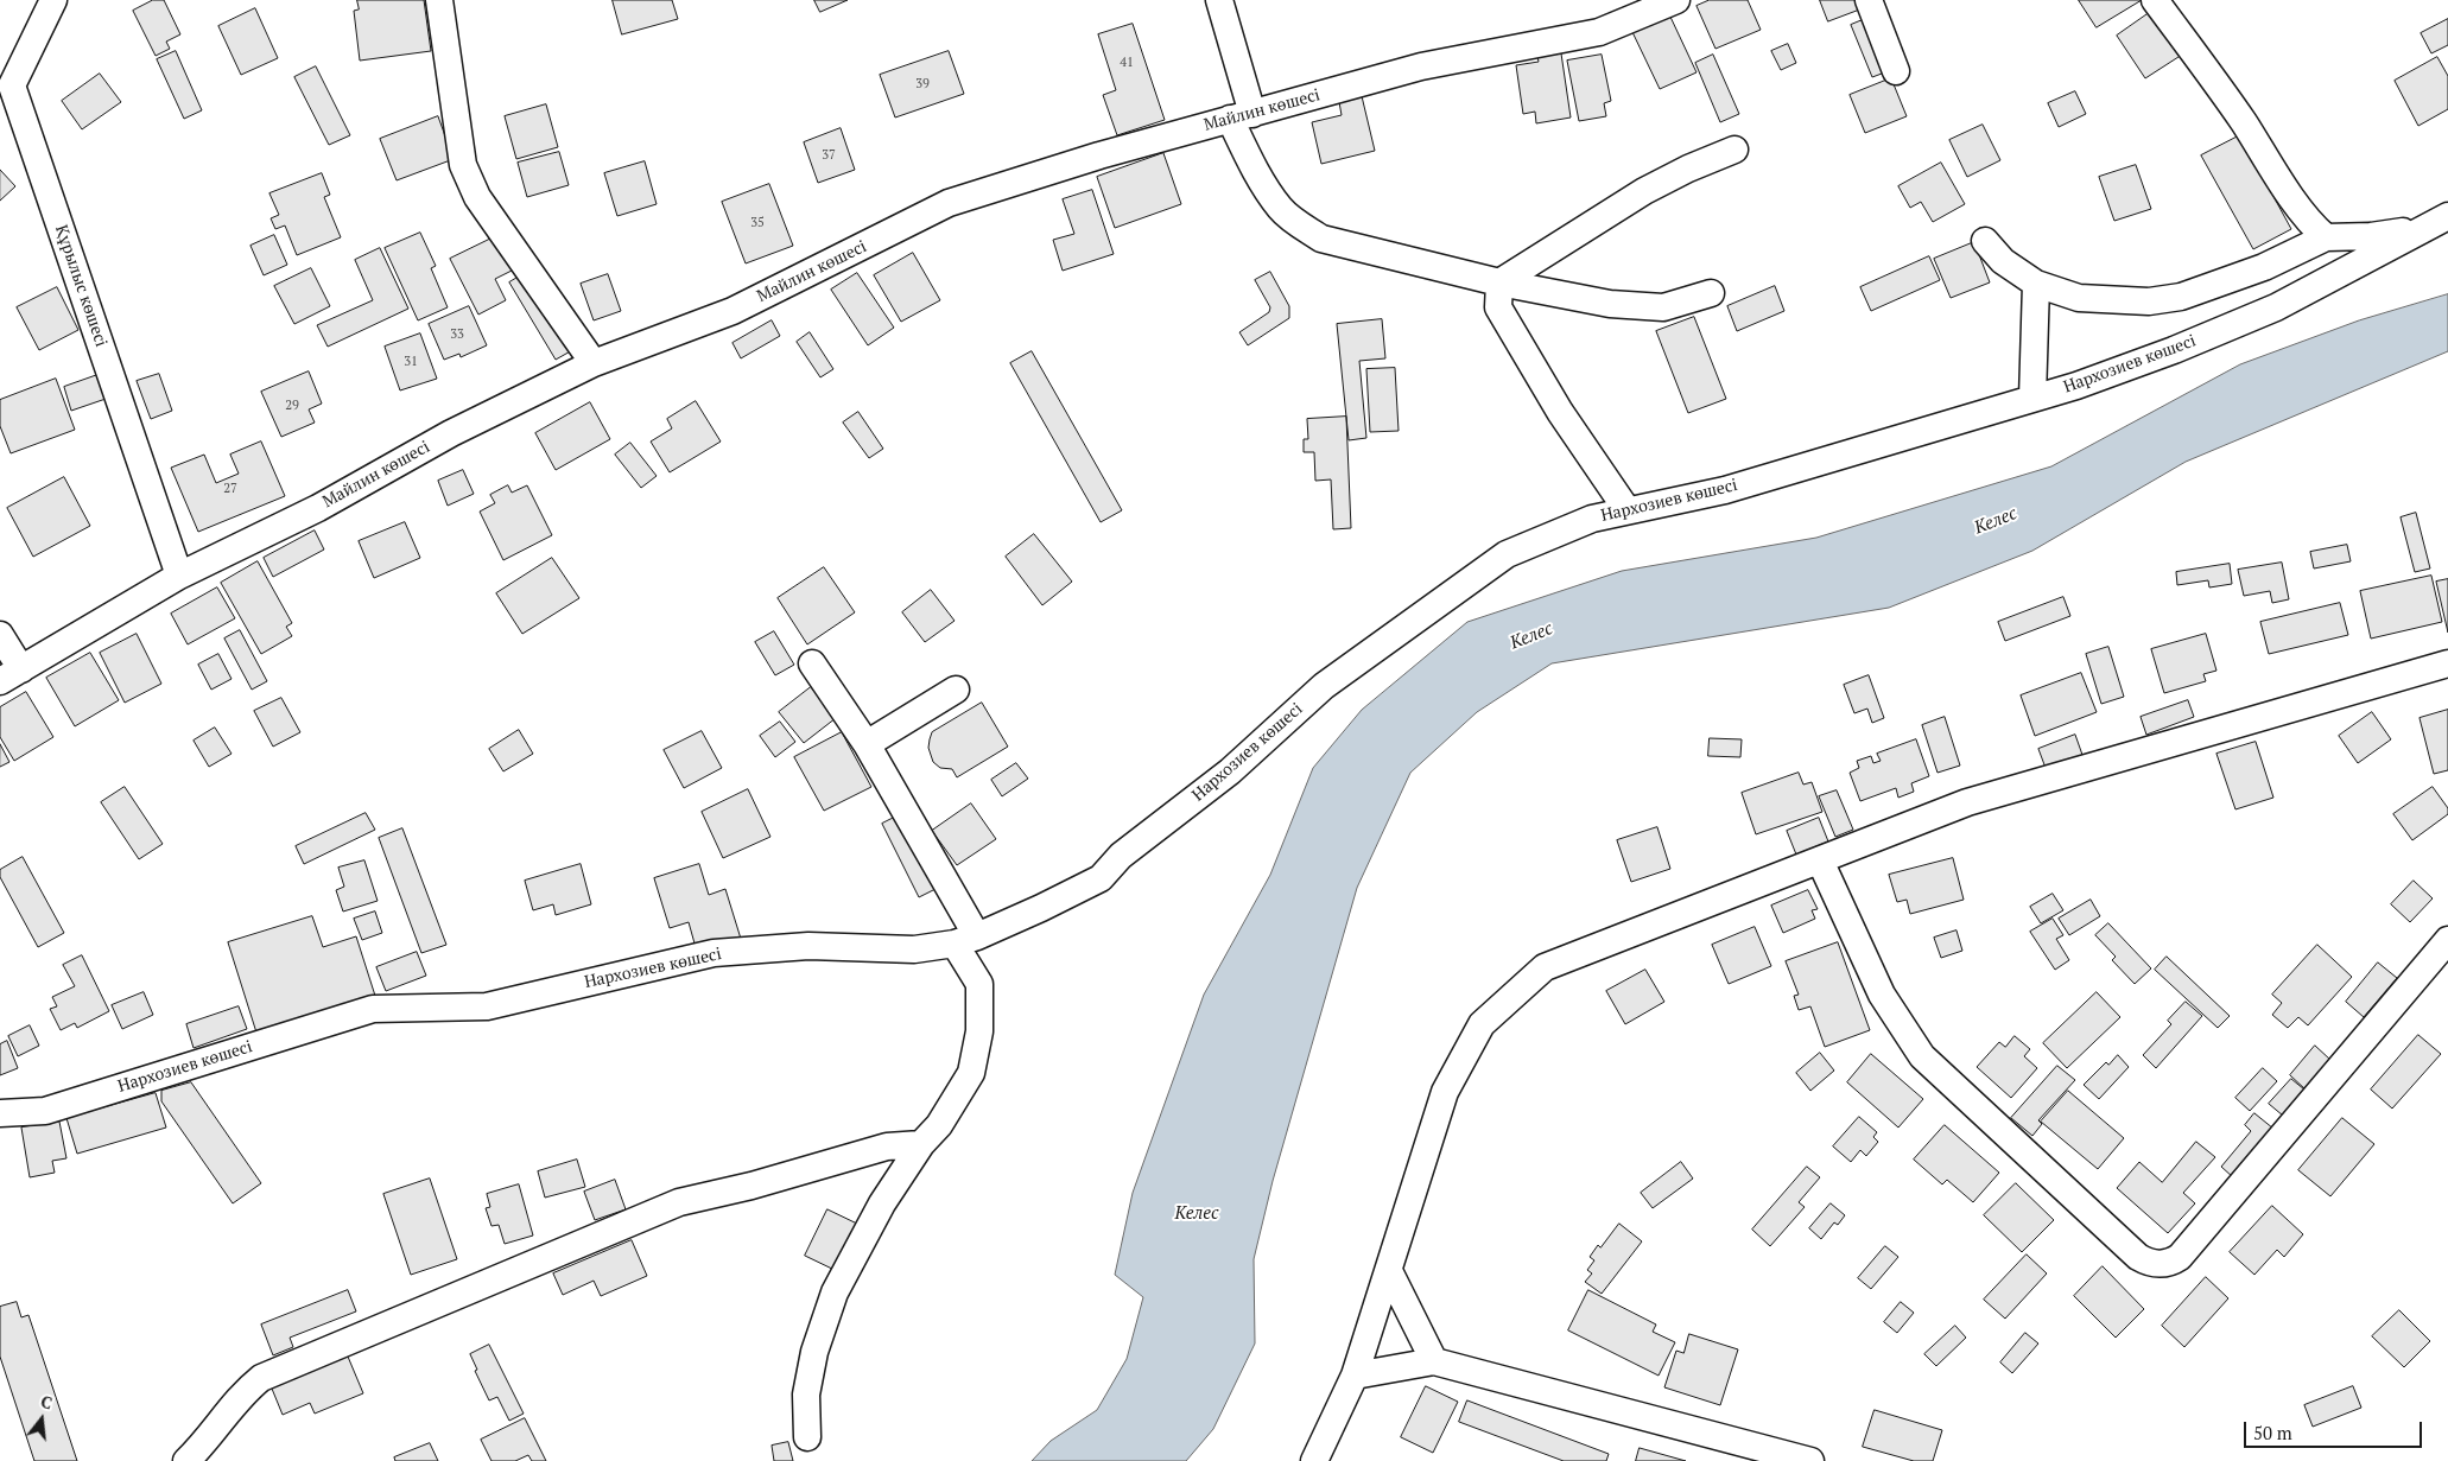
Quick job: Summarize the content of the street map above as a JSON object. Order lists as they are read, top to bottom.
{
  "streets": {
    "street": ["Майлин көшесі", "Құрылыс көшесі", "Нархозиев көшесі"]
  },
  "crossings": [
    ["Майлин көшесі", "Құрылыс көшесі"]
  ],
  "water": ["Келес"],
  "house_numbers": [
    "41",
    "39",
    "37",
    "35",
    "33",
    "31",
    "29",
    "27"
  ],
  "scale_bar": "50 m",
  "north": "top"
}
